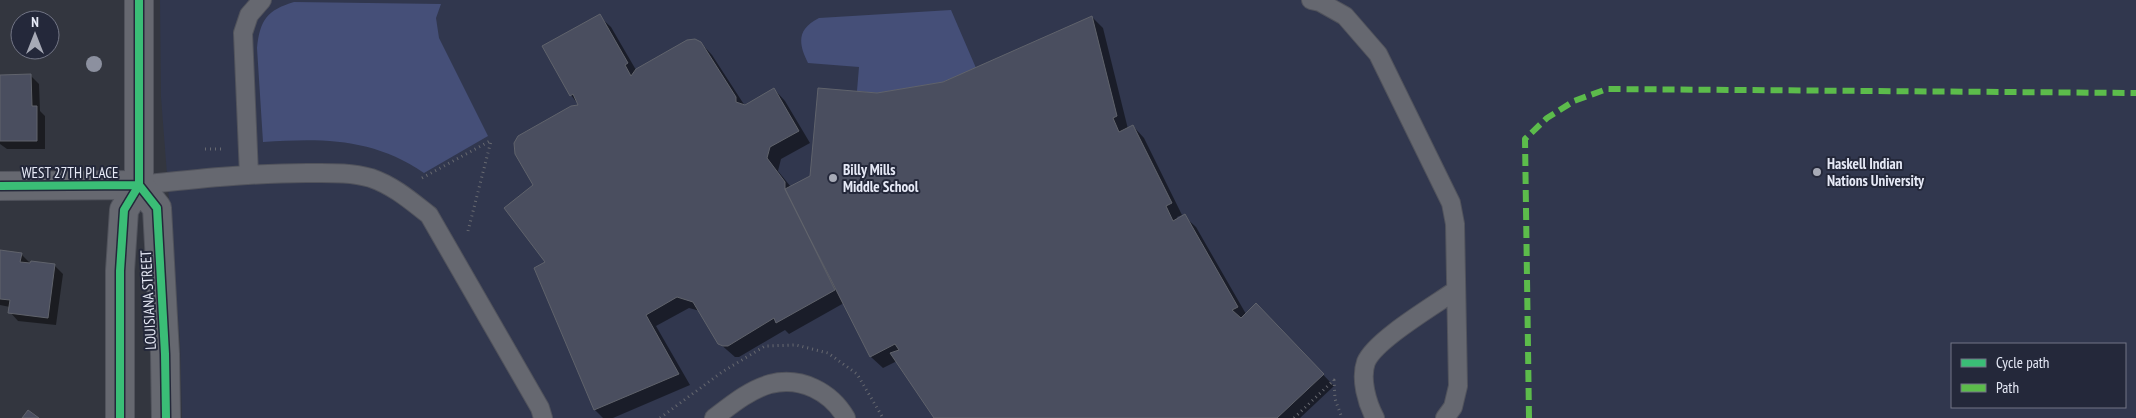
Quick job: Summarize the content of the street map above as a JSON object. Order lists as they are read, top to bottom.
{
  "streets": {
    "main road": ["WEST 27TH PLACE", "LOUISIANA STREET"]
  },
  "crossings": [
    ["WEST 27TH PLACE", "LOUISIANA STREET"]
  ],
  "places": ["Haskell Indian Nations University", "Billy Mills Middle School"],
  "legend": ["Cycle path", "Path"],
  "north": "top"
}
